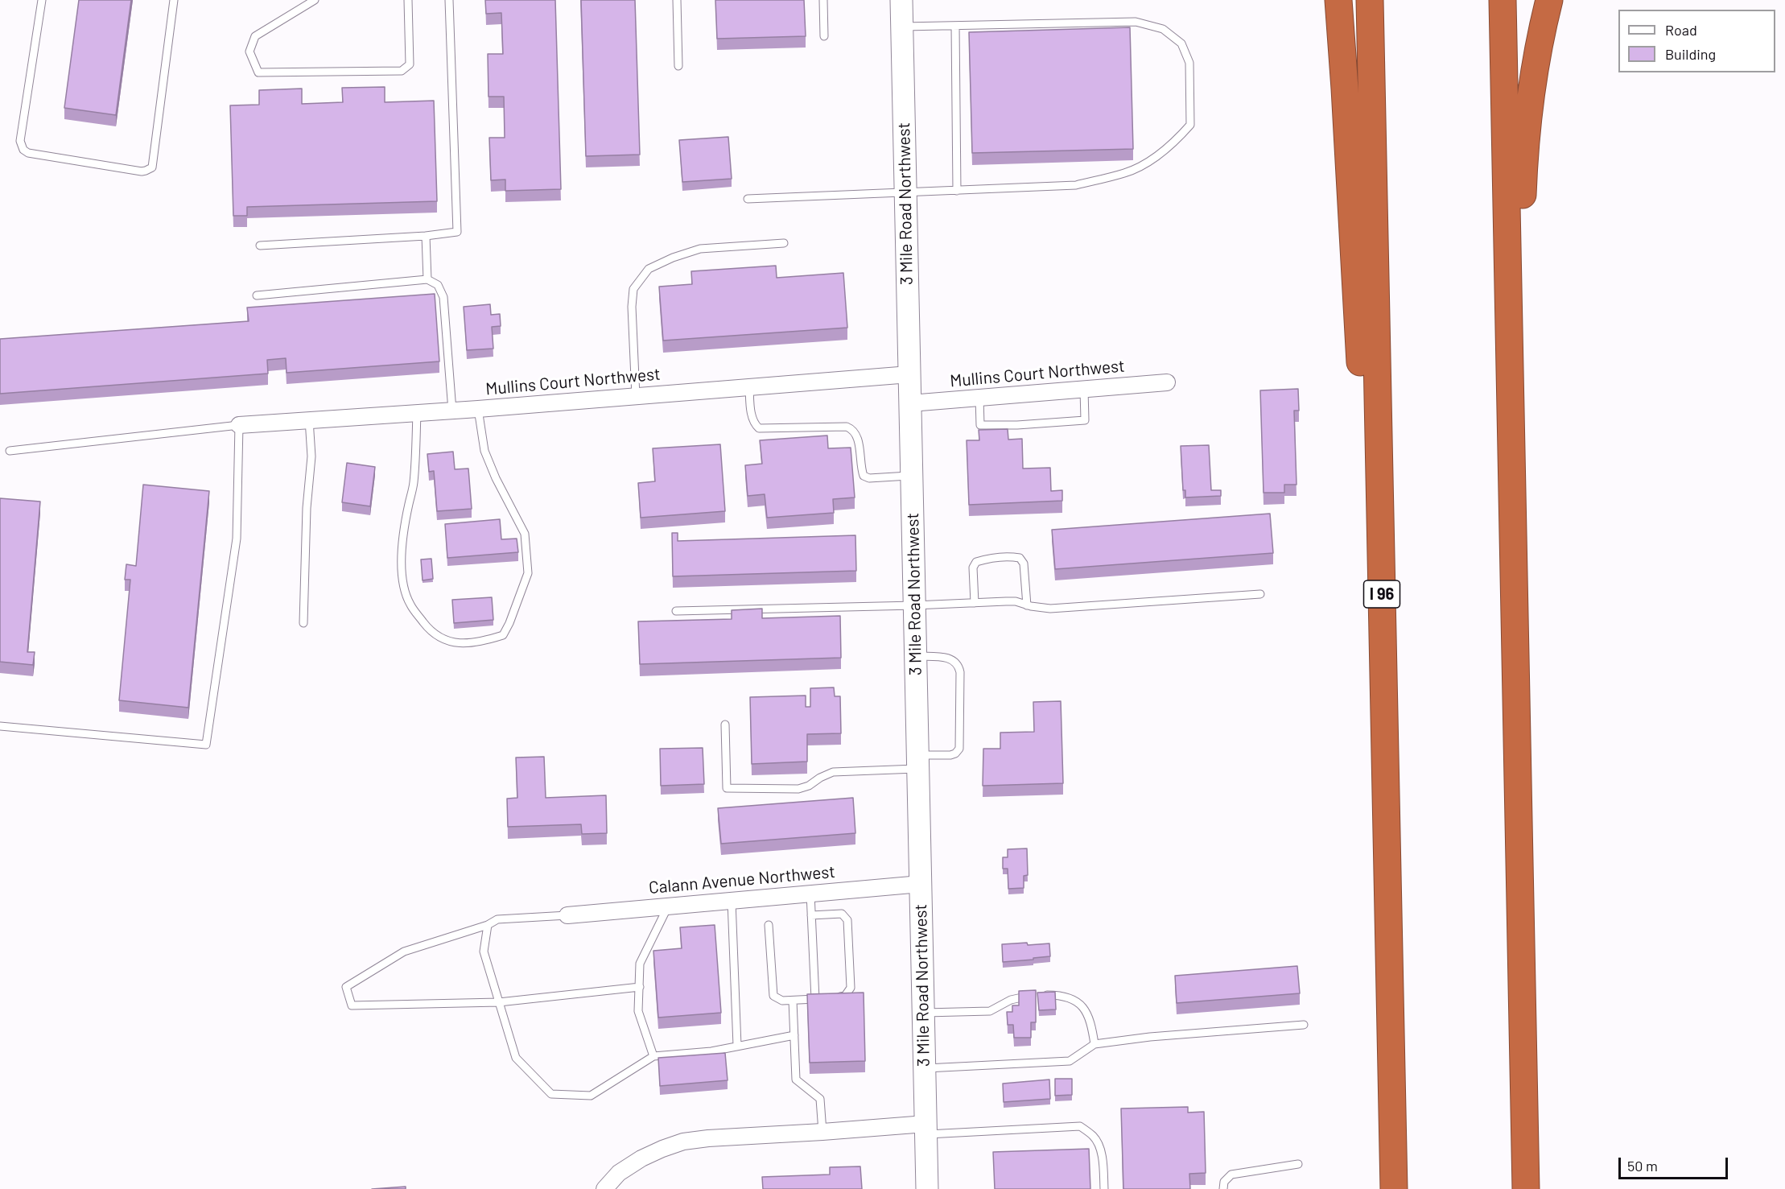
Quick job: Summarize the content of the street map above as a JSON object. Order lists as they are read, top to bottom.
{
  "streets": {
    "highway": ["I 96"],
    "main road": ["3 Mile Road Northwest"],
    "street": ["Mullins Court Northwest", "Calann Avenue Northwest"]
  },
  "crossings": [
    ["3 Mile Road Northwest", "Mullins Court Northwest"],
    ["3 Mile Road Northwest", "Calann Avenue Northwest"]
  ],
  "legend": ["Road", "Building"],
  "scale_bar": "50 m"
}
